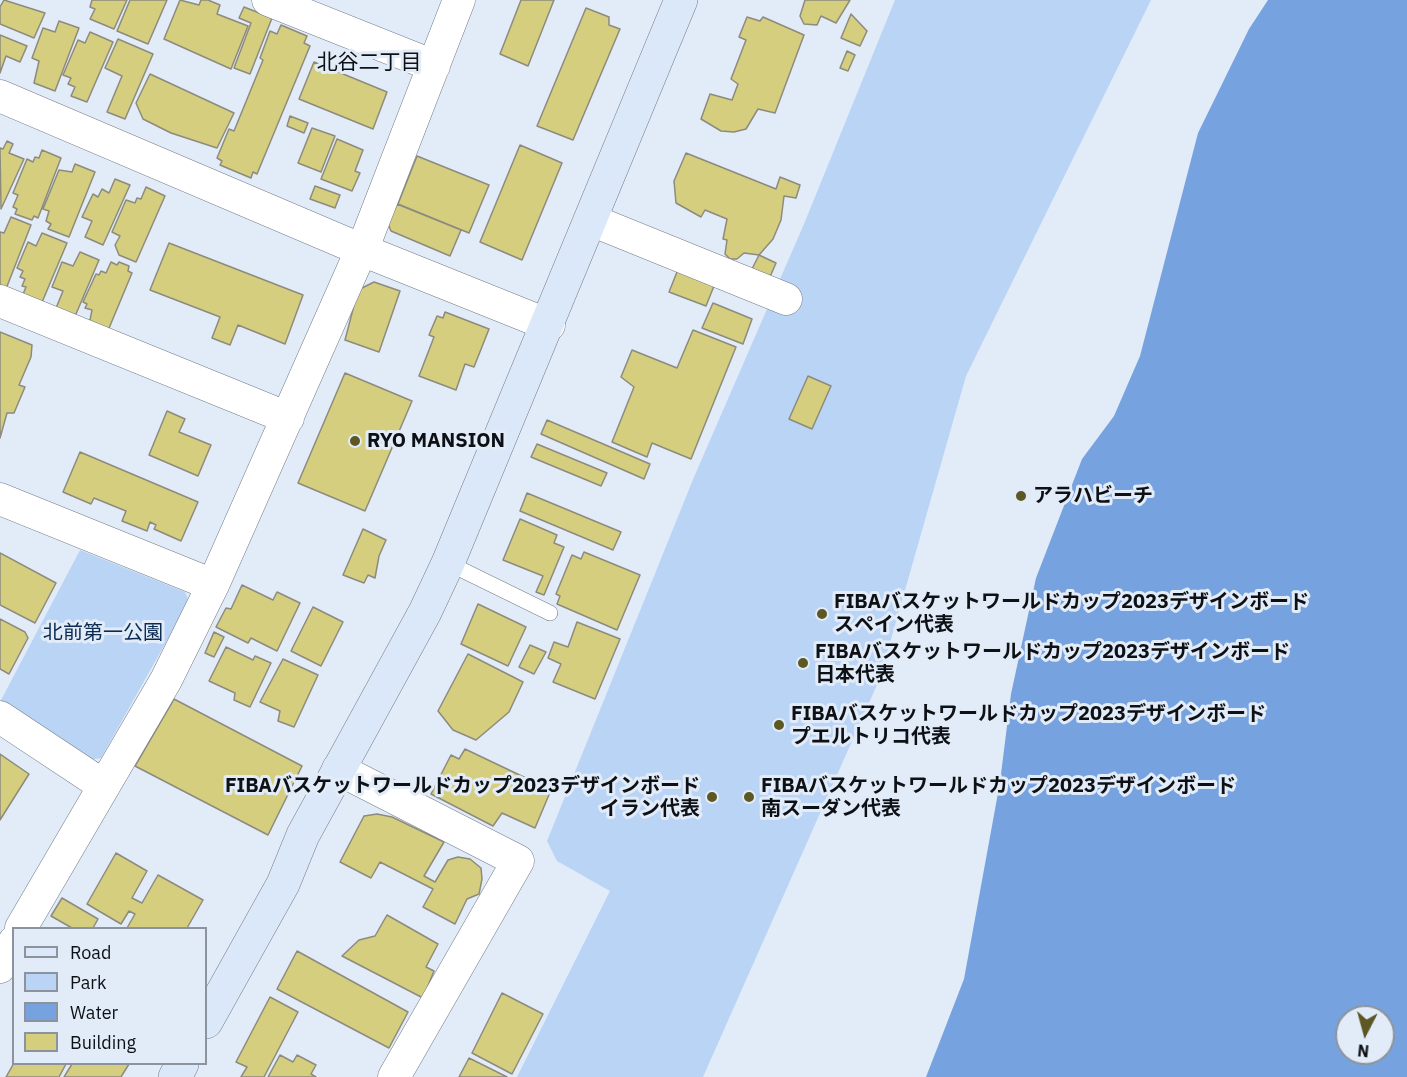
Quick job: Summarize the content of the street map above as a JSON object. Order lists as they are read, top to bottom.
{
  "districts": ["北谷二丁目"],
  "parks": ["北前第一公園"],
  "places": [
    "RYO MANSION",
    "アラハビーチ",
    "FIBAバスケットワールドカップ2023デザインボード スペイン代表",
    "FIBAバスケットワールドカップ2023デザインボード 日本代表",
    "FIBAバスケットワールドカップ2023デザインボード プエルトリコ代表",
    "FIBAバスケットワールドカップ2023デザインボード イラン代表",
    "FIBAバスケットワールドカップ2023デザインボード 南スーダン代表"
  ],
  "legend": [
    "Road",
    "Park",
    "Water",
    "Building"
  ],
  "north": "bottom"
}
